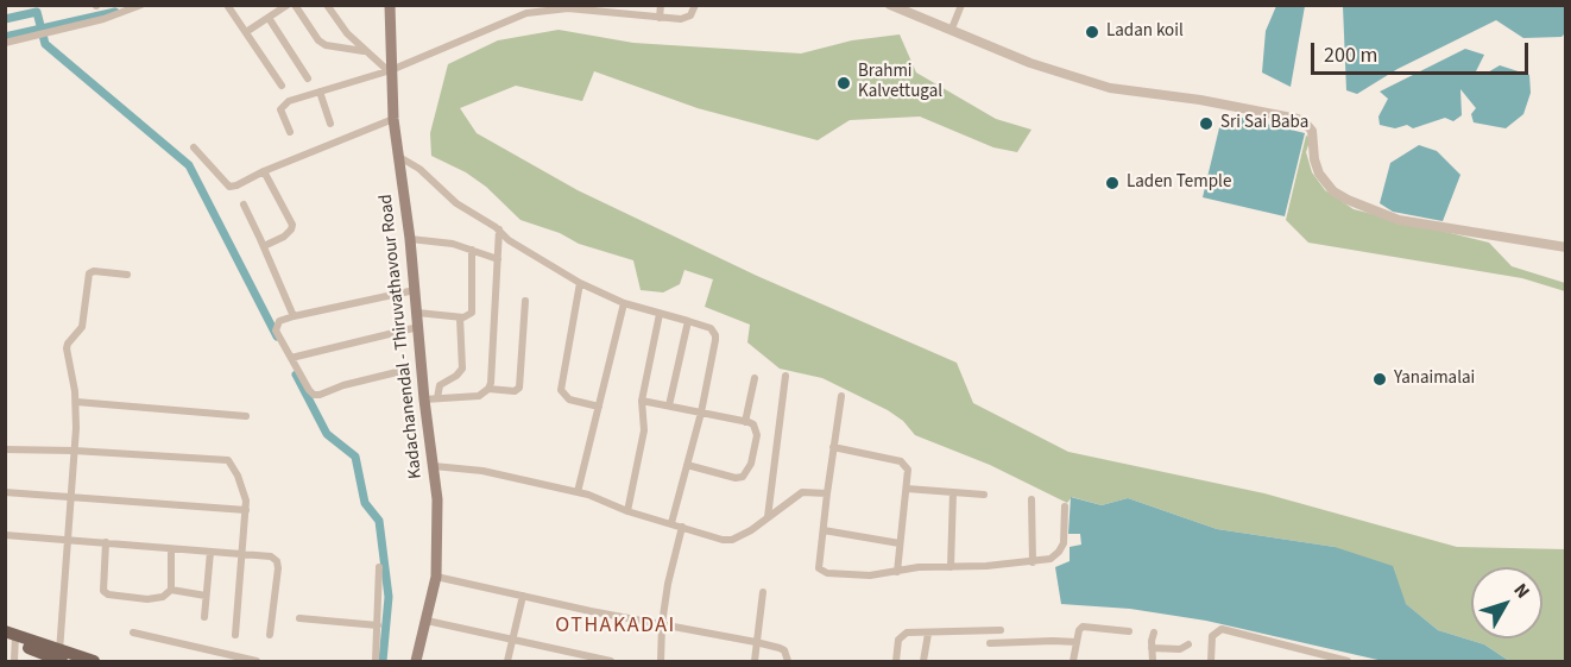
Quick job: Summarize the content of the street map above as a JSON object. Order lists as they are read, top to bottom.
{
  "streets": {
    "main road": ["Kadachanendal - Thiruvathavour Road"]
  },
  "districts": ["OTHAKADAI"],
  "places": [
    "Ladan koil",
    "Brahmi Kalvettugal",
    "Sri Sai Baba",
    "Laden Temple",
    "Yanaimalai"
  ],
  "scale_bar": "200 m",
  "north": "top right"
}
